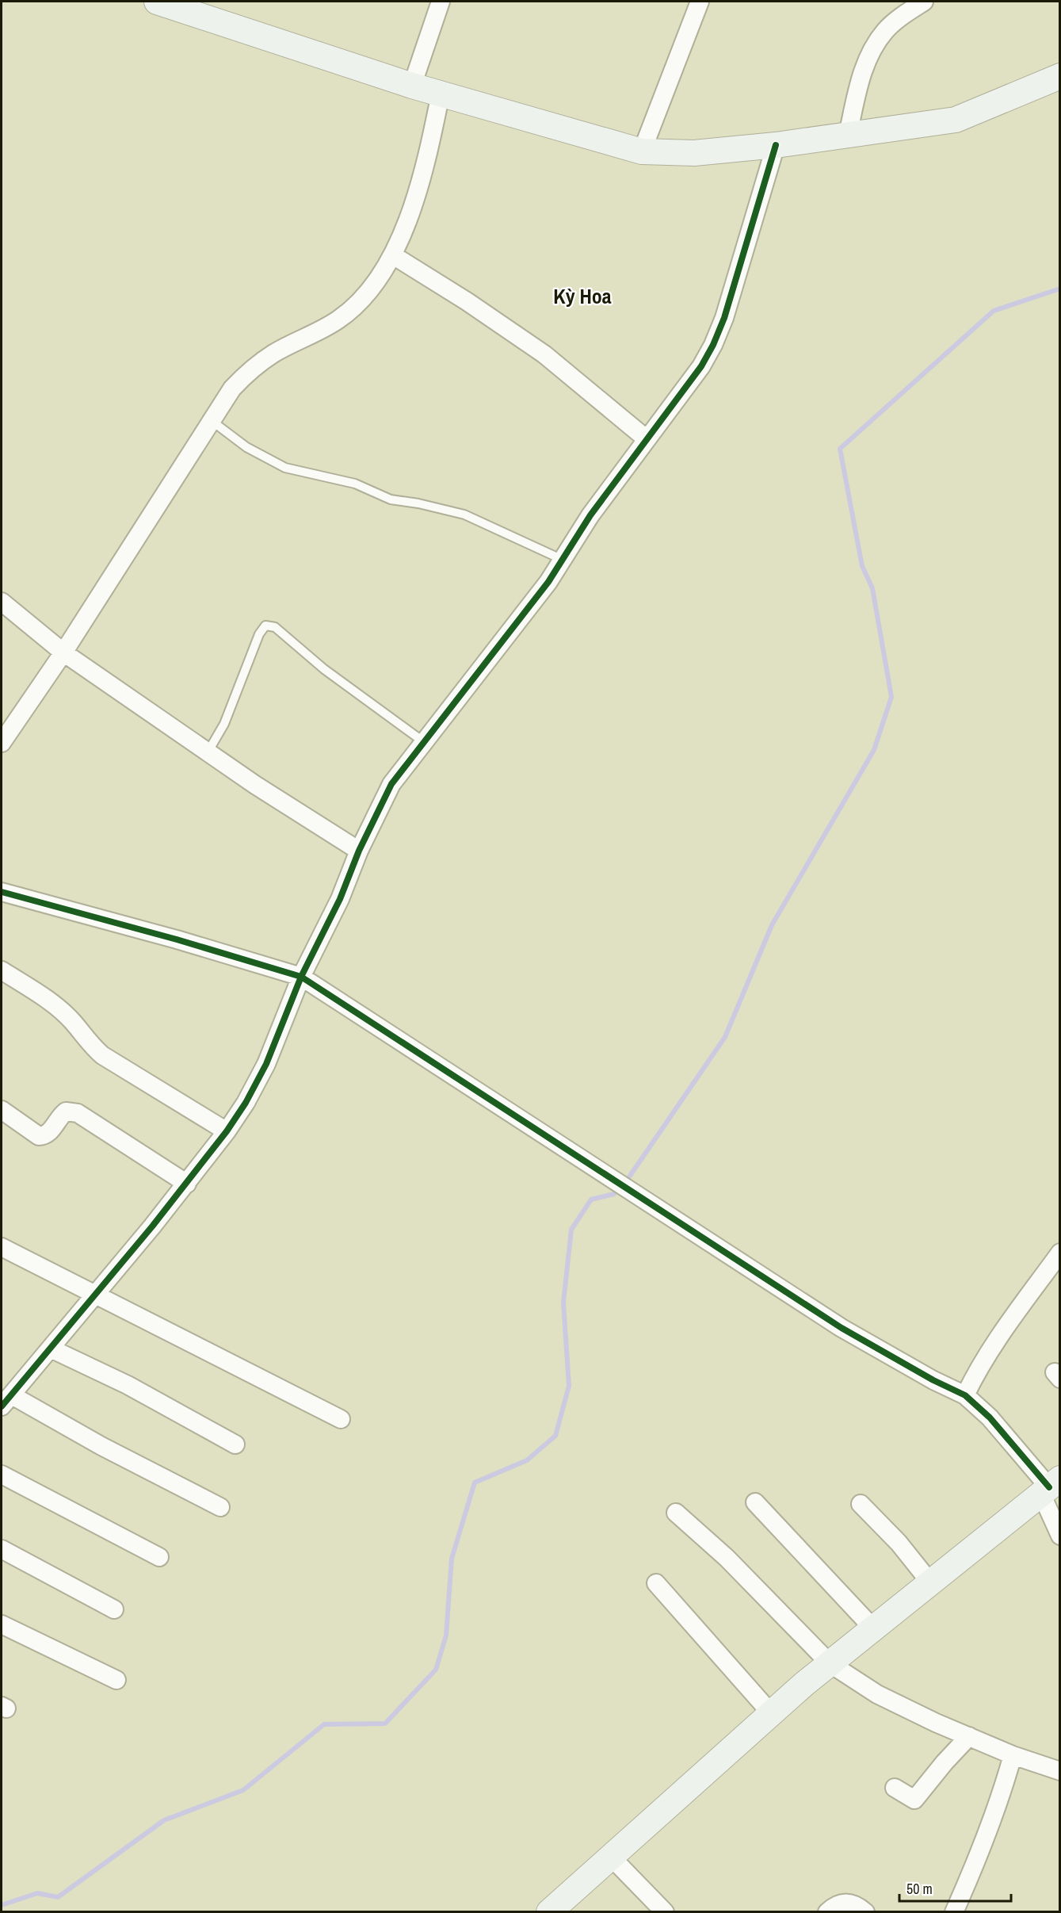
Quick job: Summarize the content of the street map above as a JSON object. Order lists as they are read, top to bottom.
{
  "districts": ["Kỳ Hoa"],
  "scale_bar": "50 m"
}
